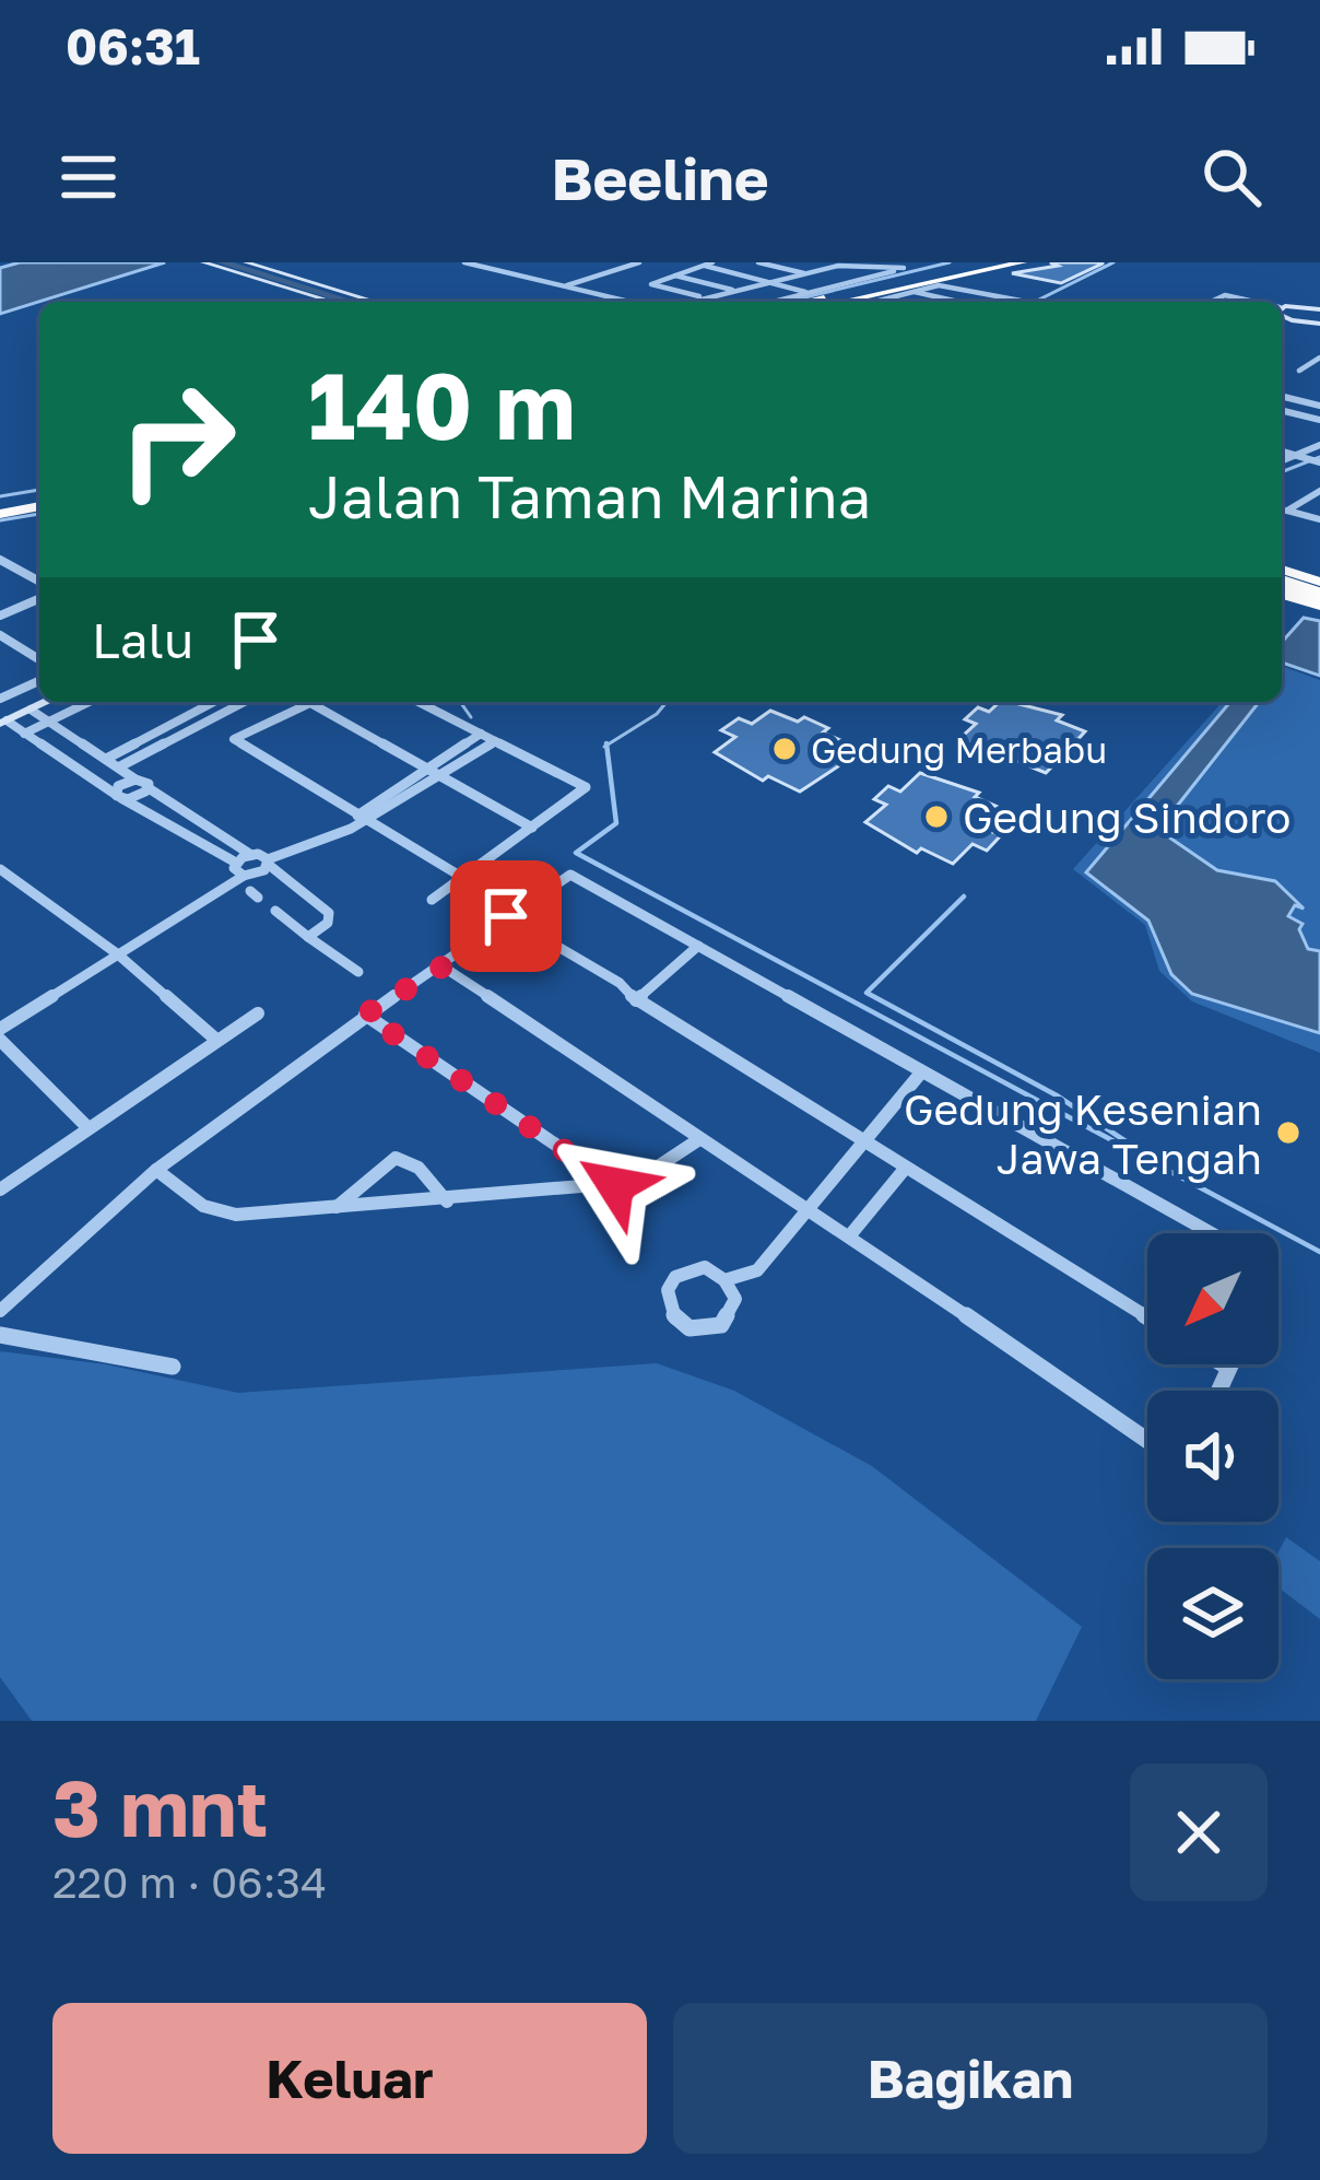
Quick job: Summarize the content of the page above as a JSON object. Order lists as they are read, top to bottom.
{
  "places": ["Gedung Merbabu", "Gedung Sindoro", "Gedung Kesenian Jawa Tengah"],
  "north": "bottom left",
  "page": {
    "status": "06:31",
    "header": "Beeline",
    "turn": ["140 m", "Jalan Taman Marina"],
    "then": "Lalu",
    "heading": ["3 mnt", "220 m · 06:34"],
    "buttons": ["Keluar", "Bagikan"]
  }
}
